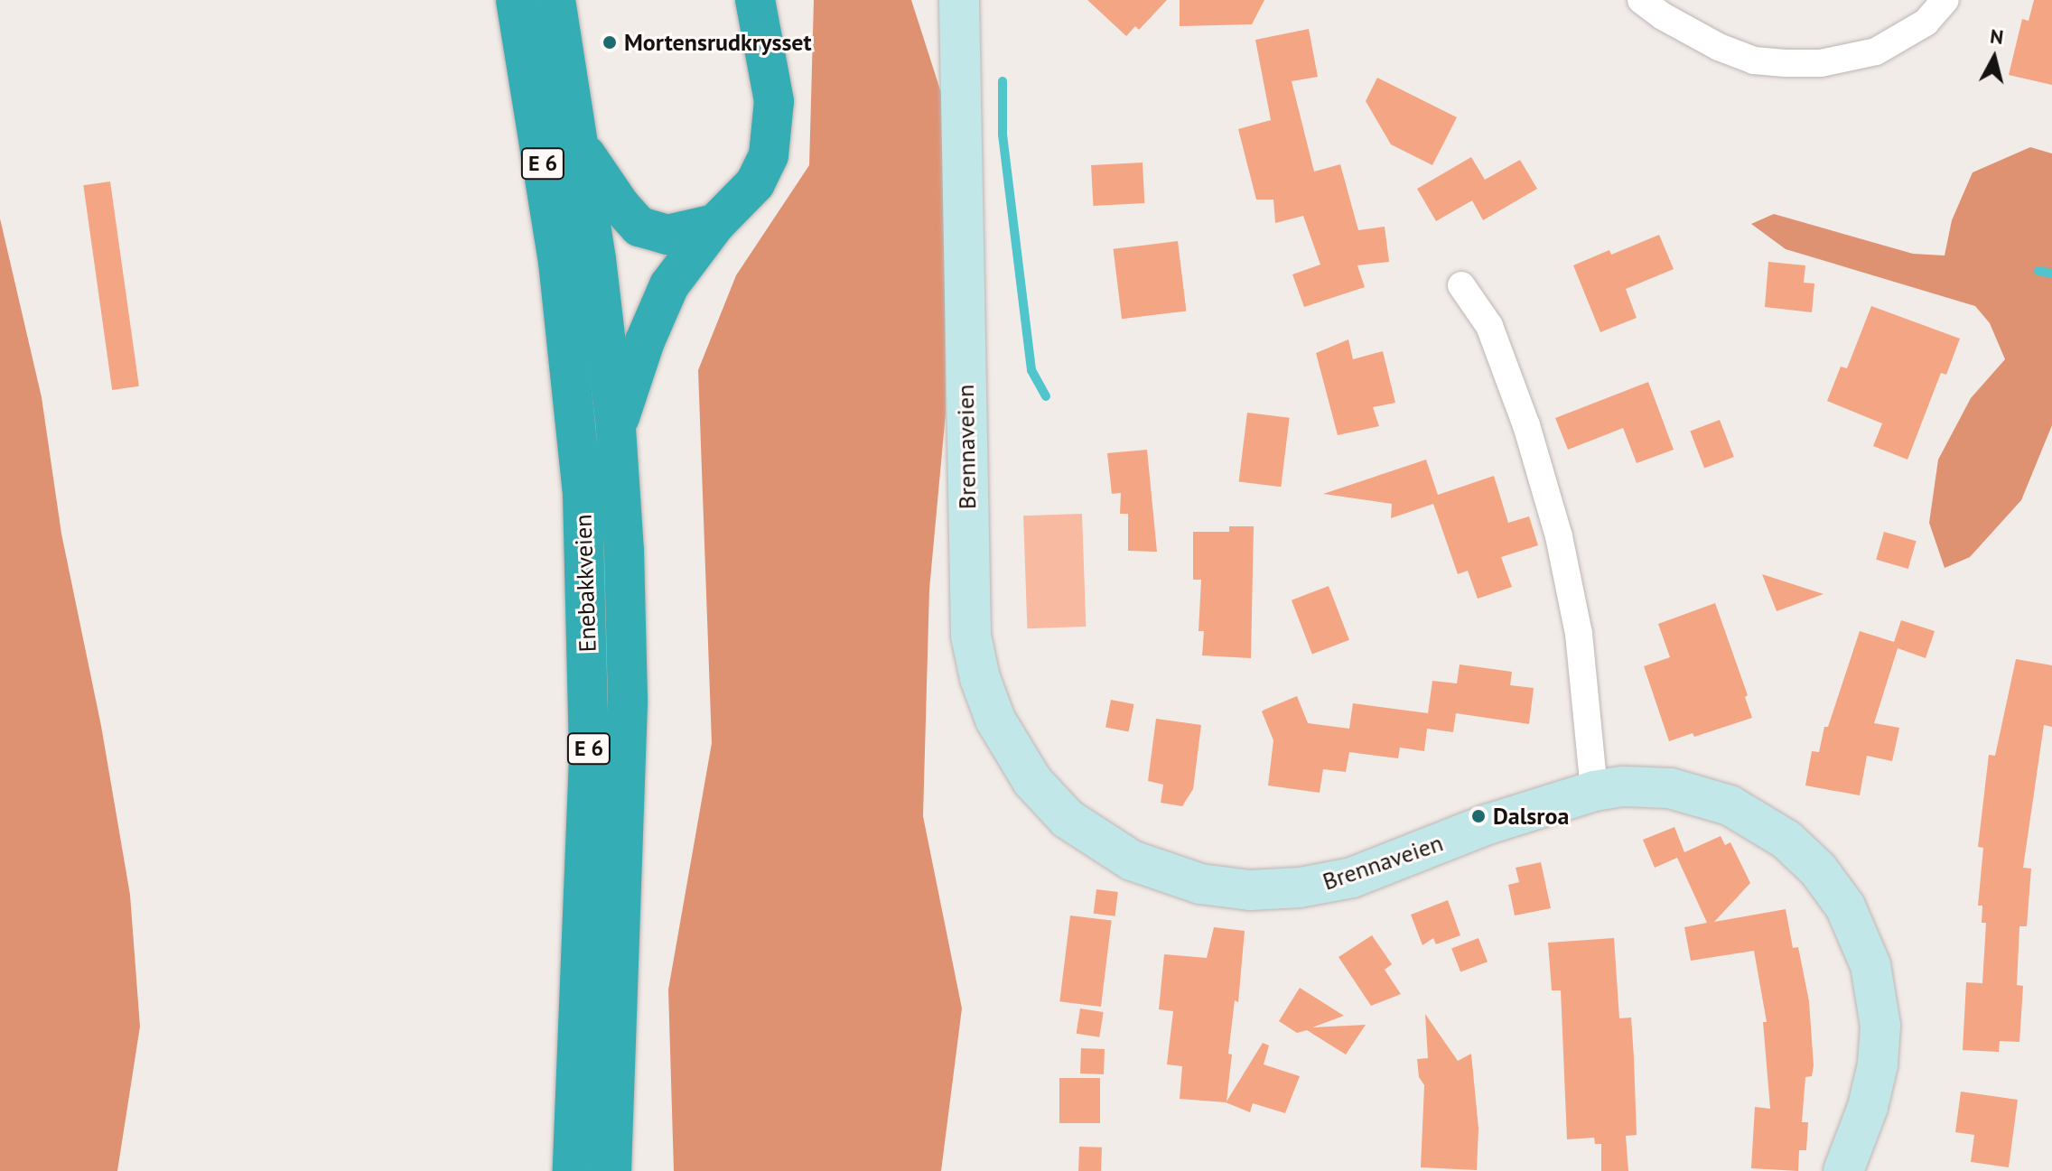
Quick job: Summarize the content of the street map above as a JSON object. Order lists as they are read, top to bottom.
{
  "streets": {
    "highway": ["E 6", "Enebakkveien"],
    "street": ["Brennaveien"]
  },
  "places": ["Mortensrudkrysset", "Dalsroa"],
  "north": "top"
}
